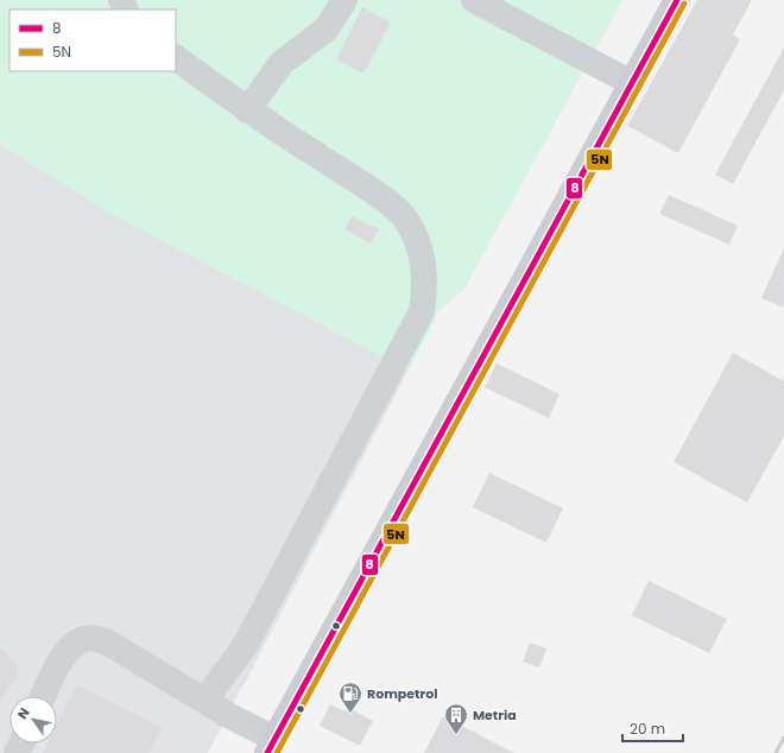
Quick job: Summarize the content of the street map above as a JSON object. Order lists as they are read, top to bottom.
{
  "places": {
    "fuel station": ["Rompetrol"],
    "building": ["Metria"]
  },
  "lines": ["transit line 8", "transit line 5N"],
  "legend": ["8", "5N"],
  "scale_bar": "20 m",
  "north": "top left"
}
